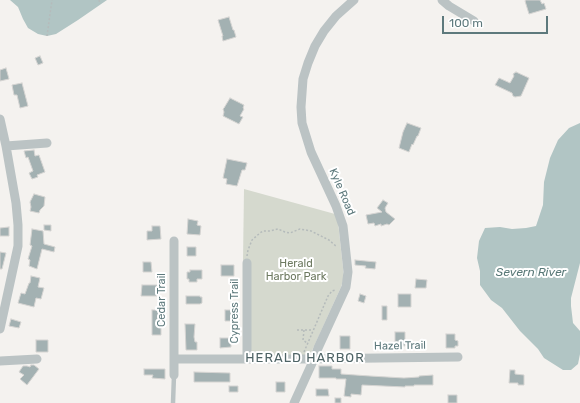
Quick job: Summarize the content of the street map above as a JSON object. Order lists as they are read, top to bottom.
{
  "streets": {
    "street": [
      "Kyle Road",
      "Cedar Trail",
      "Cypress Trail",
      "Hazel Trail"
    ]
  },
  "crossings": [
    ["Kyle Road", "Hazel Trail"],
    ["Cedar Trail", "Hazel Trail"],
    ["Cypress Trail", "Hazel Trail"]
  ],
  "districts": ["HERALD HARBOR"],
  "water": ["Severn River"],
  "parks": ["Herald Harbor Park"],
  "scale_bar": "100 m"
}
